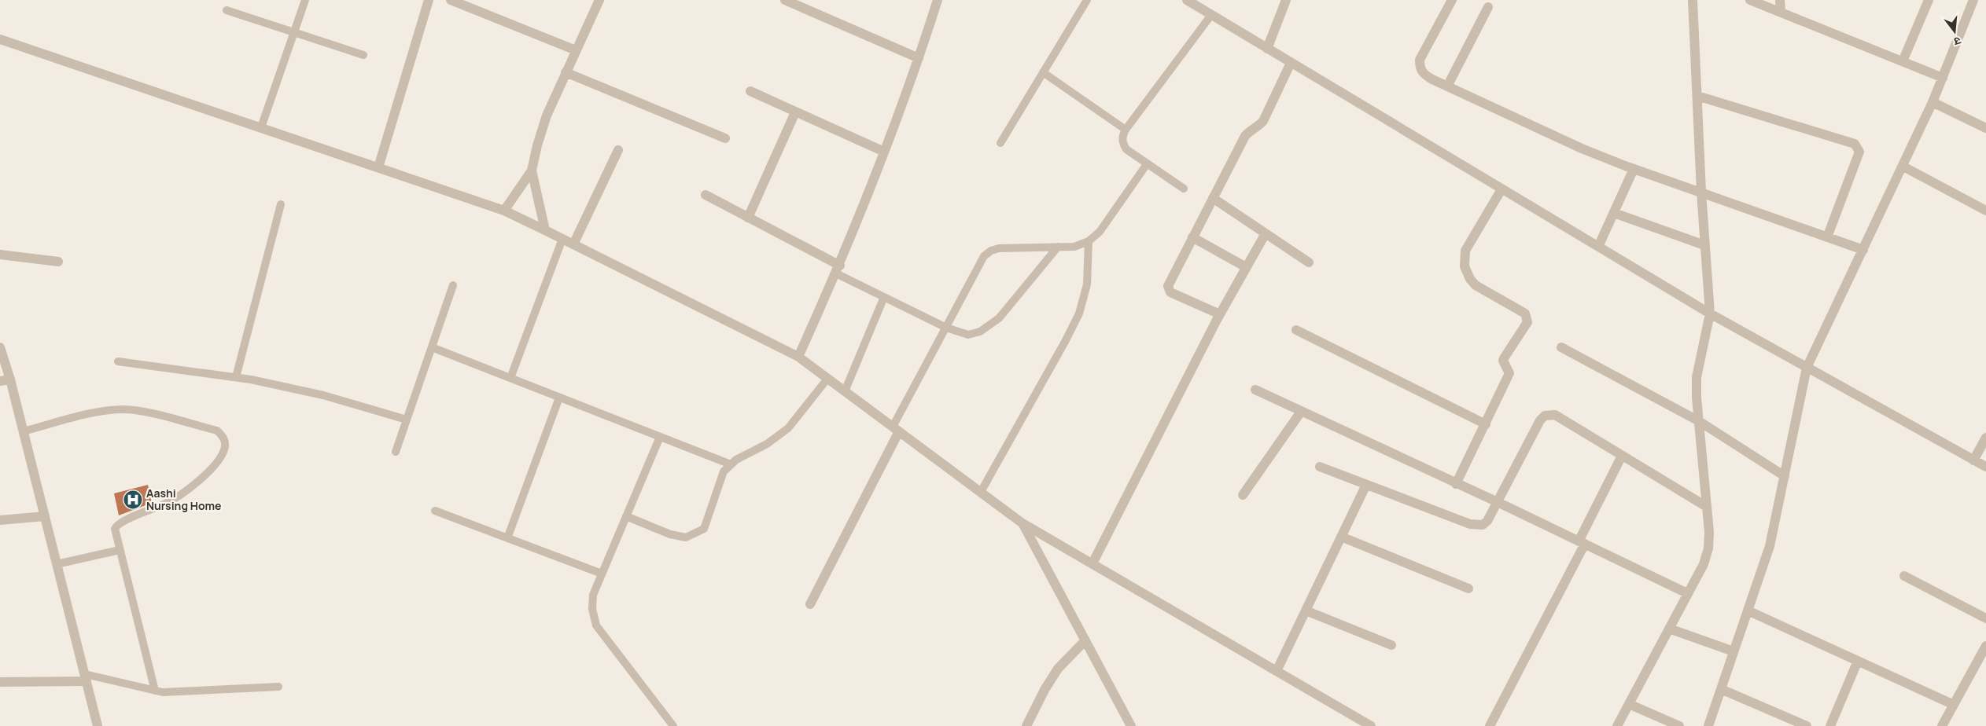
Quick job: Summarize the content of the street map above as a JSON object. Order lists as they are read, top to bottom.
{
  "places": {
    "hospital": ["Aashi Nursing Home"]
  },
  "north": "bottom"
}
